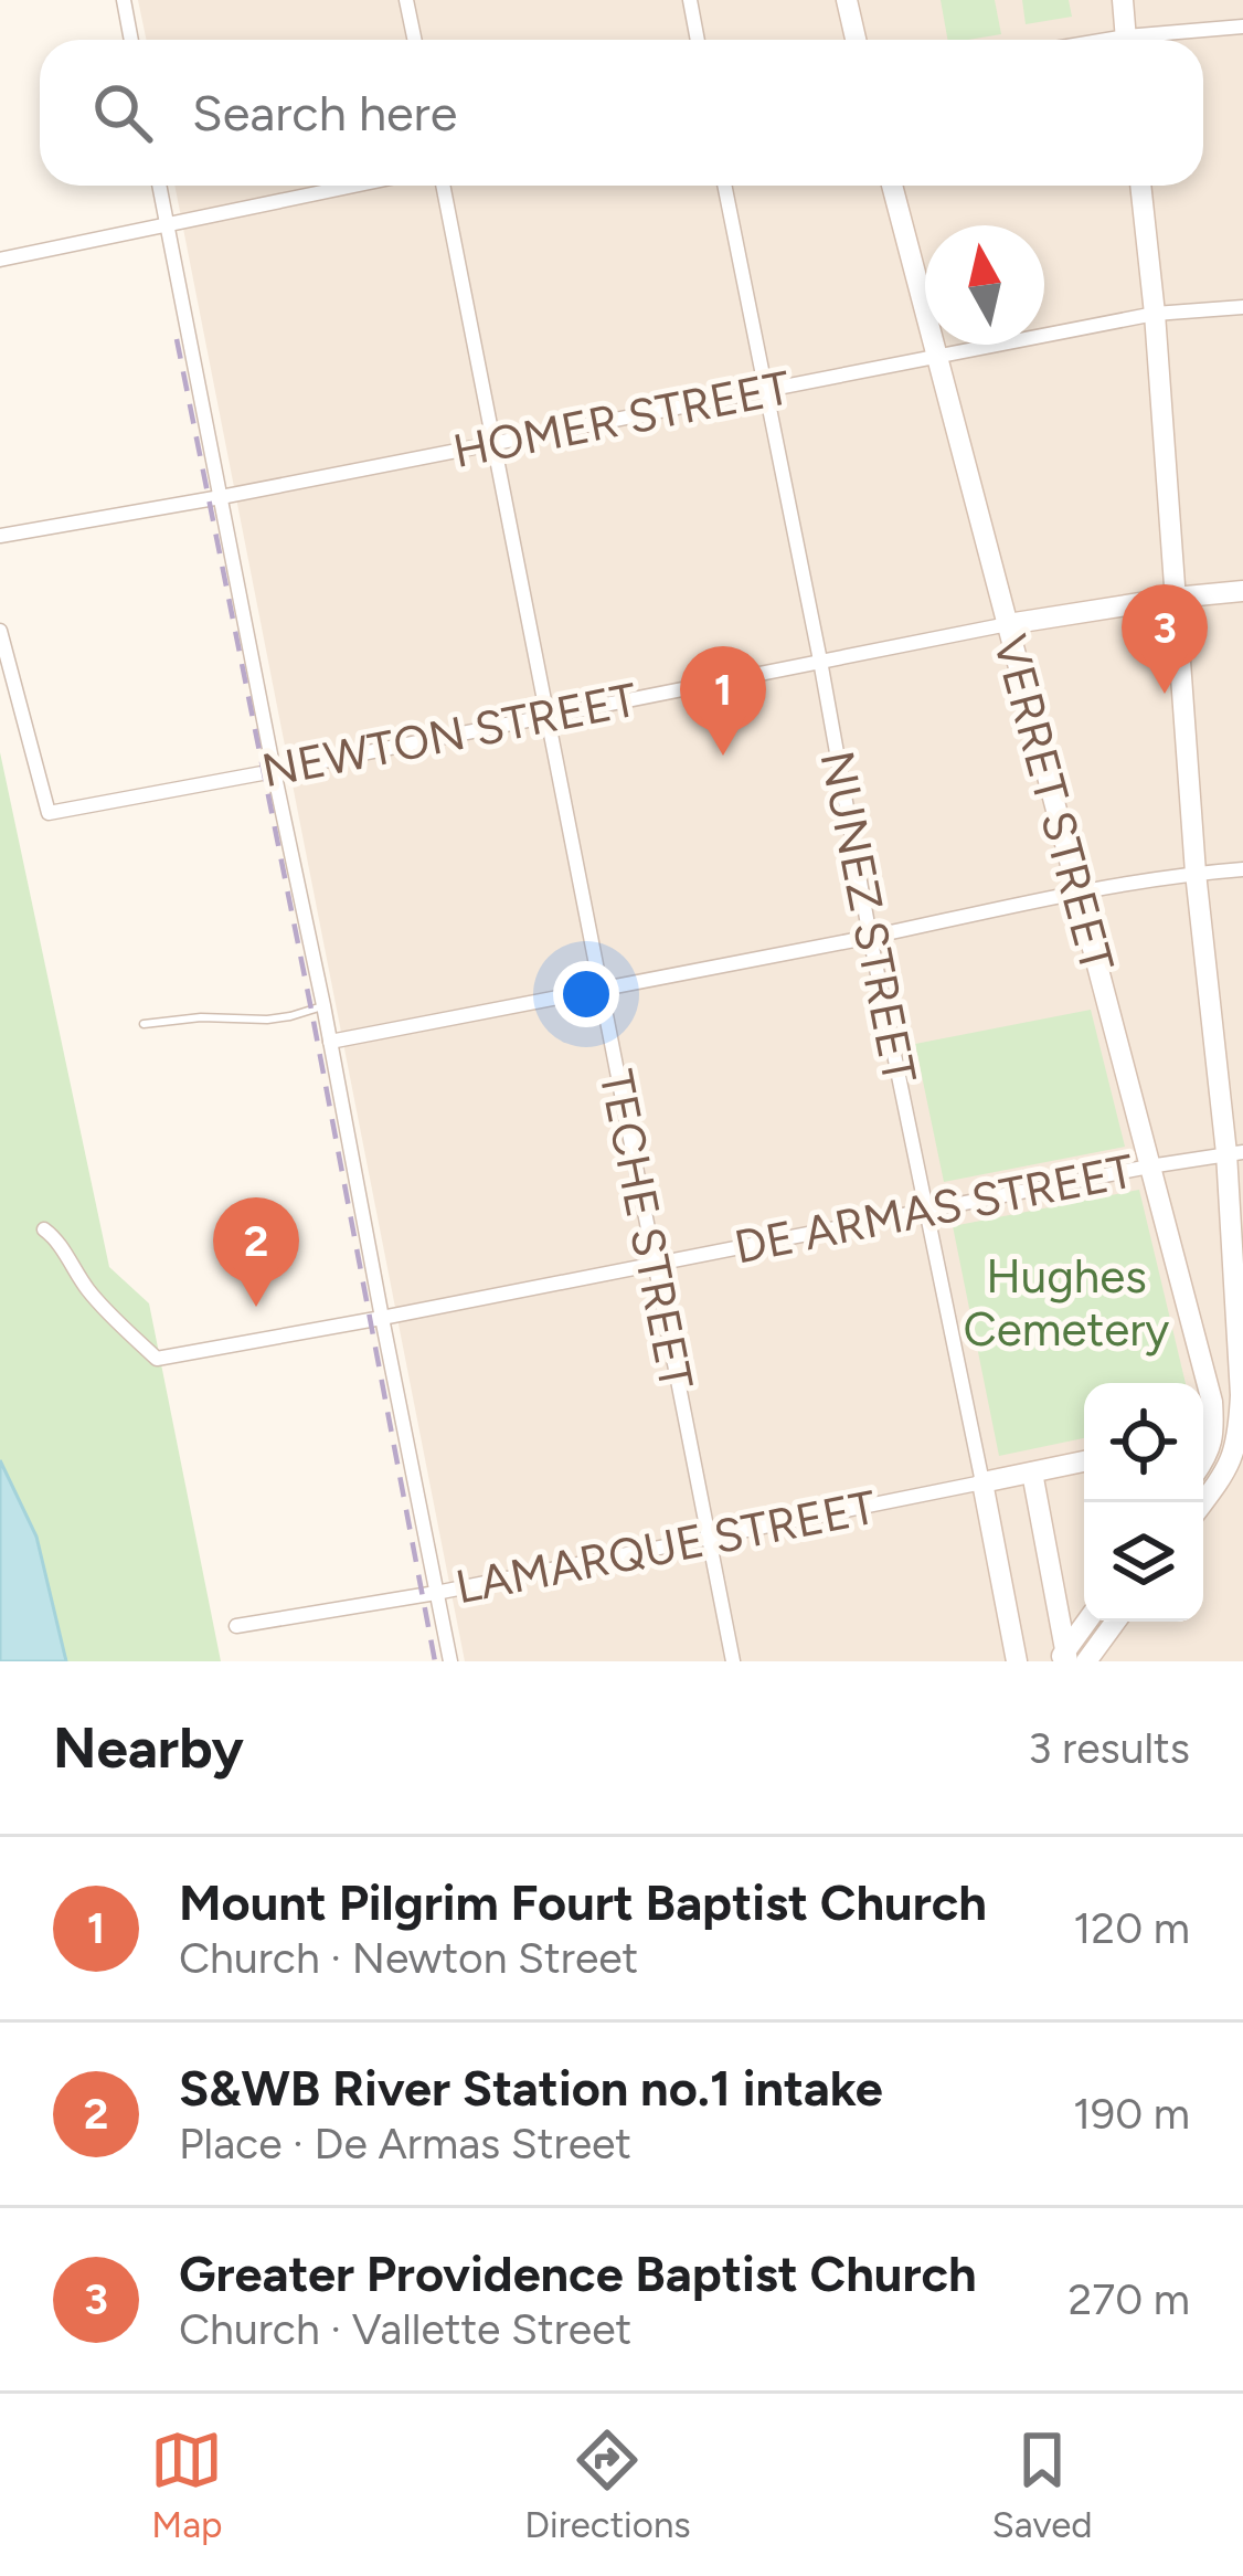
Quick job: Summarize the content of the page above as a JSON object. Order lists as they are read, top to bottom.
{
  "streets": {
    "main road": [
      "NEWTON STREET",
      "VERRET STREET",
      "NUNEZ STREET",
      "LAMARQUE STREET"
    ],
    "street": ["HOMER STREET", "DE ARMAS STREET", "TECHE STREET"]
  },
  "crossings": [
    ["HOMER STREET", "VERRET STREET"],
    ["HOMER STREET", "NUNEZ STREET"],
    ["HOMER STREET", "TECHE STREET"],
    ["NEWTON STREET", "VERRET STREET"],
    ["NEWTON STREET", "NUNEZ STREET"],
    ["NEWTON STREET", "TECHE STREET"],
    ["VERRET STREET", "DE ARMAS STREET"],
    ["NUNEZ STREET", "DE ARMAS STREET"],
    ["NUNEZ STREET", "LAMARQUE STREET"],
    ["DE ARMAS STREET", "TECHE STREET"],
    ["TECHE STREET", "LAMARQUE STREET"]
  ],
  "parks": ["Hughes Cemetery"],
  "north": "top",
  "page": {
    "search": "Search here",
    "pins": ["3", "1", "2"],
    "heading": ["Nearby", "3 results"],
    "list": [
      {
        "mark": "1",
        "name": "Mount Pilgrim Fourt Baptist Church",
        "note": "Church · Newton Street",
        "value": "120 m"
      },
      {
        "mark": "2",
        "name": "S&WB River Station no.1 intake",
        "note": "Place · De Armas Street",
        "value": "190 m"
      },
      {
        "mark": "3",
        "name": "Greater Providence Baptist Church",
        "note": "Church · Vallette Street",
        "value": "270 m"
      }
    ],
    "nav": ["Map", "Directions", "Saved"]
  }
}
